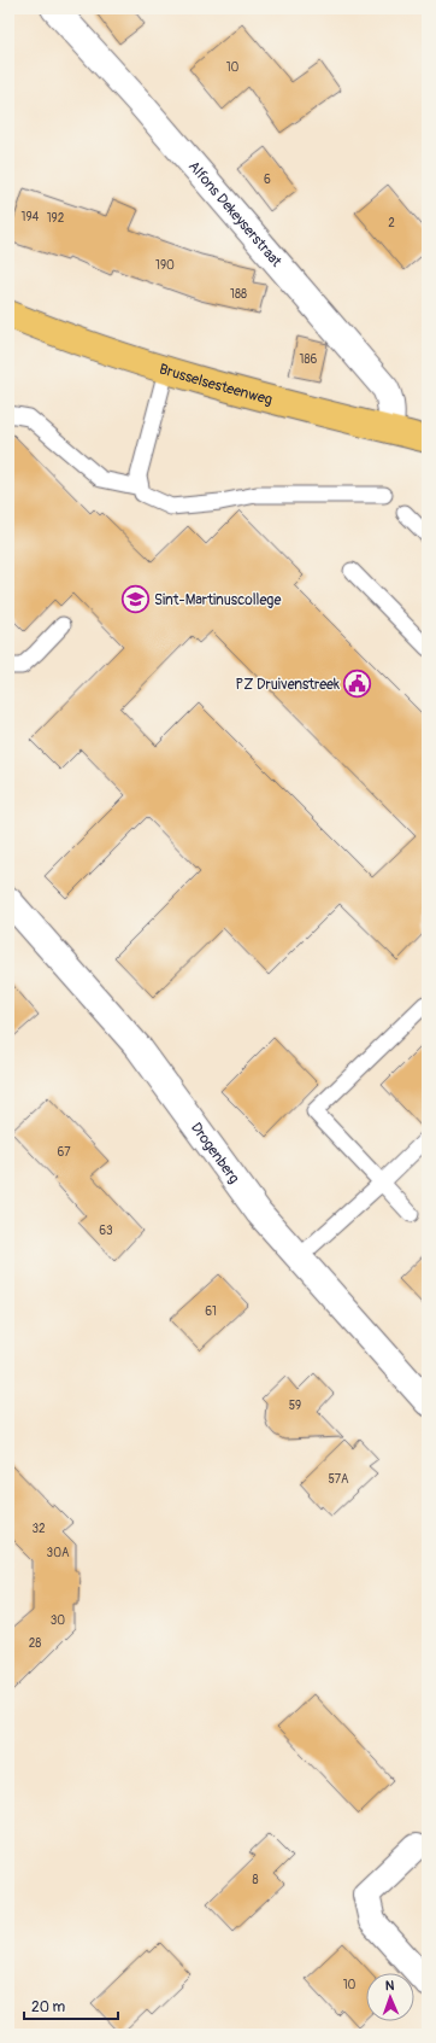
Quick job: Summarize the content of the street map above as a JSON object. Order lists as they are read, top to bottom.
{
  "streets": {
    "main road": ["Brusselsesteenweg"],
    "street": ["Alfons Dekeyserstraat", "Drogenberg"]
  },
  "crossings": [
    ["Alfons Dekeyserstraat", "Brusselsesteenweg"]
  ],
  "places": {
    "school or university": ["Sint-Martinuscollege"],
    "public building": ["PZ Druivenstreek"]
  },
  "house_numbers": [
    "10",
    "6",
    "194",
    "192",
    "2",
    "190",
    "188",
    "186",
    "67",
    "63",
    "61",
    "59",
    "57A",
    "32",
    "30A",
    "30",
    "28",
    "8",
    "10"
  ],
  "scale_bar": "20 m",
  "north": "top"
}
